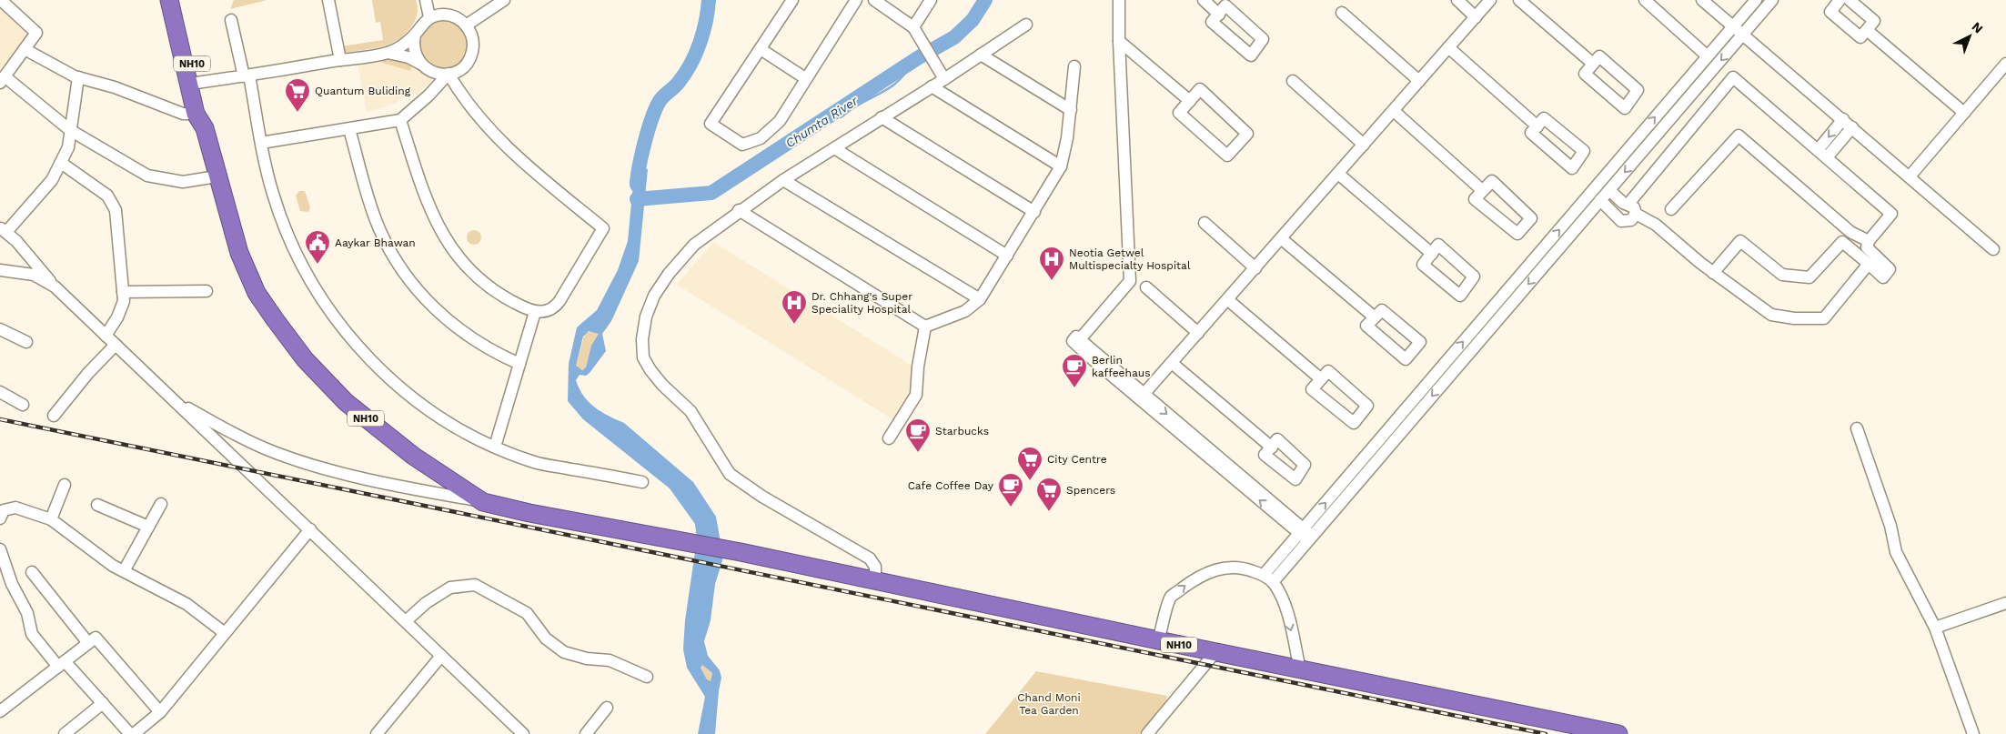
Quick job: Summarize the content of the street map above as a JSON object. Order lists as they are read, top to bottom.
{
  "streets": {
    "highway": ["NH10"]
  },
  "water": ["Chumta River"],
  "parks": ["Chand Moni Tea Garden"],
  "places": {
    "supermarket": ["Quantum Buliding", "City Centre", "Spencers"],
    "public building": ["Aaykar Bhawan"],
    "hospital": ["Neotia Getwel Multispecialty Hospital", "Dr. Chhang's Super Speciality Hospital"],
    "cafe": ["Berlin kaffeehaus", "Starbucks", "Cafe Coffee Day"]
  },
  "north": "top right"
}
